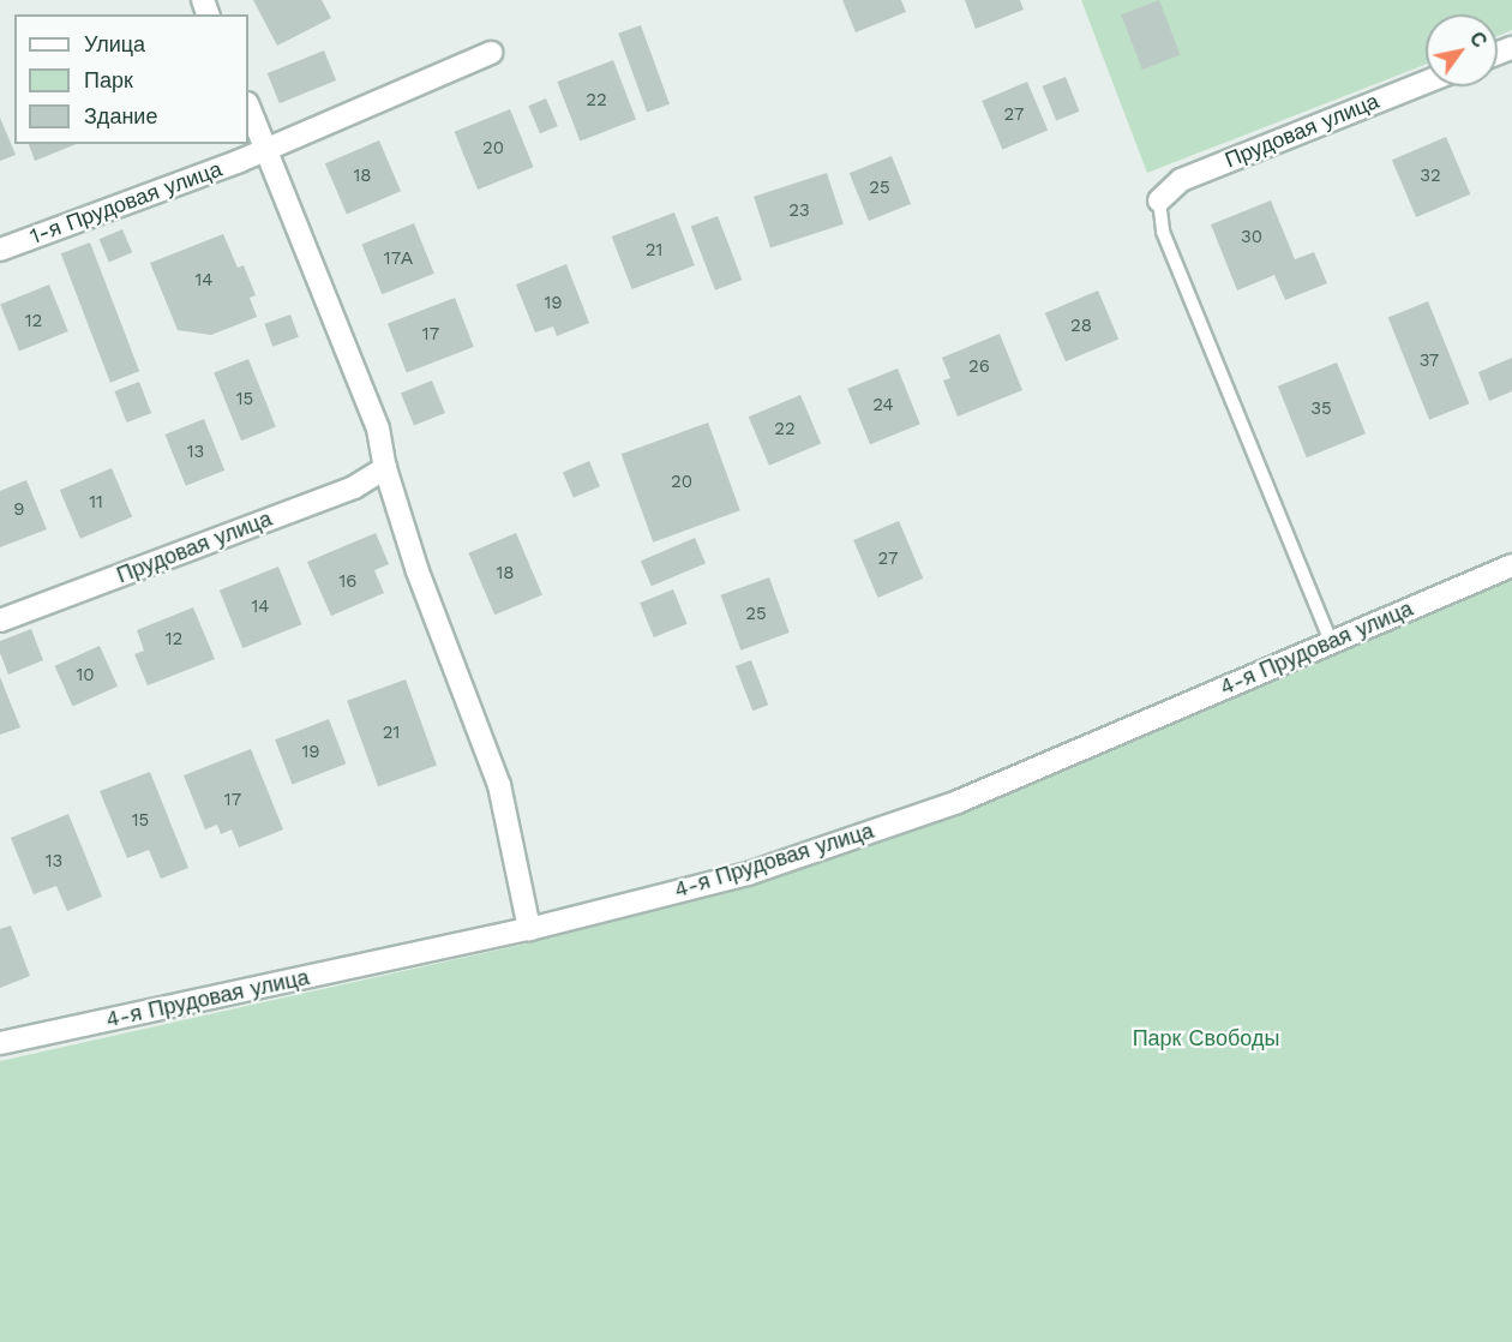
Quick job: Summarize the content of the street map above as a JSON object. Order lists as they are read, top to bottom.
{
  "streets": {
    "street": ["Прудовая улица", "1-я Прудовая улица", "4-я Прудовая улица"]
  },
  "parks": ["Парк Свободы"],
  "house_numbers": [
    "22",
    "27",
    "20",
    "18",
    "32",
    "25",
    "23",
    "30",
    "21",
    "17А",
    "14",
    "19",
    "12",
    "28",
    "17",
    "37",
    "26",
    "15",
    "24",
    "35",
    "22",
    "13",
    "20",
    "11",
    "9",
    "27",
    "18",
    "16",
    "14",
    "25",
    "12",
    "10",
    "21",
    "19",
    "17",
    "15",
    "13"
  ],
  "legend": ["Улица", "Парк", "Здание"],
  "north": "top right"
}
